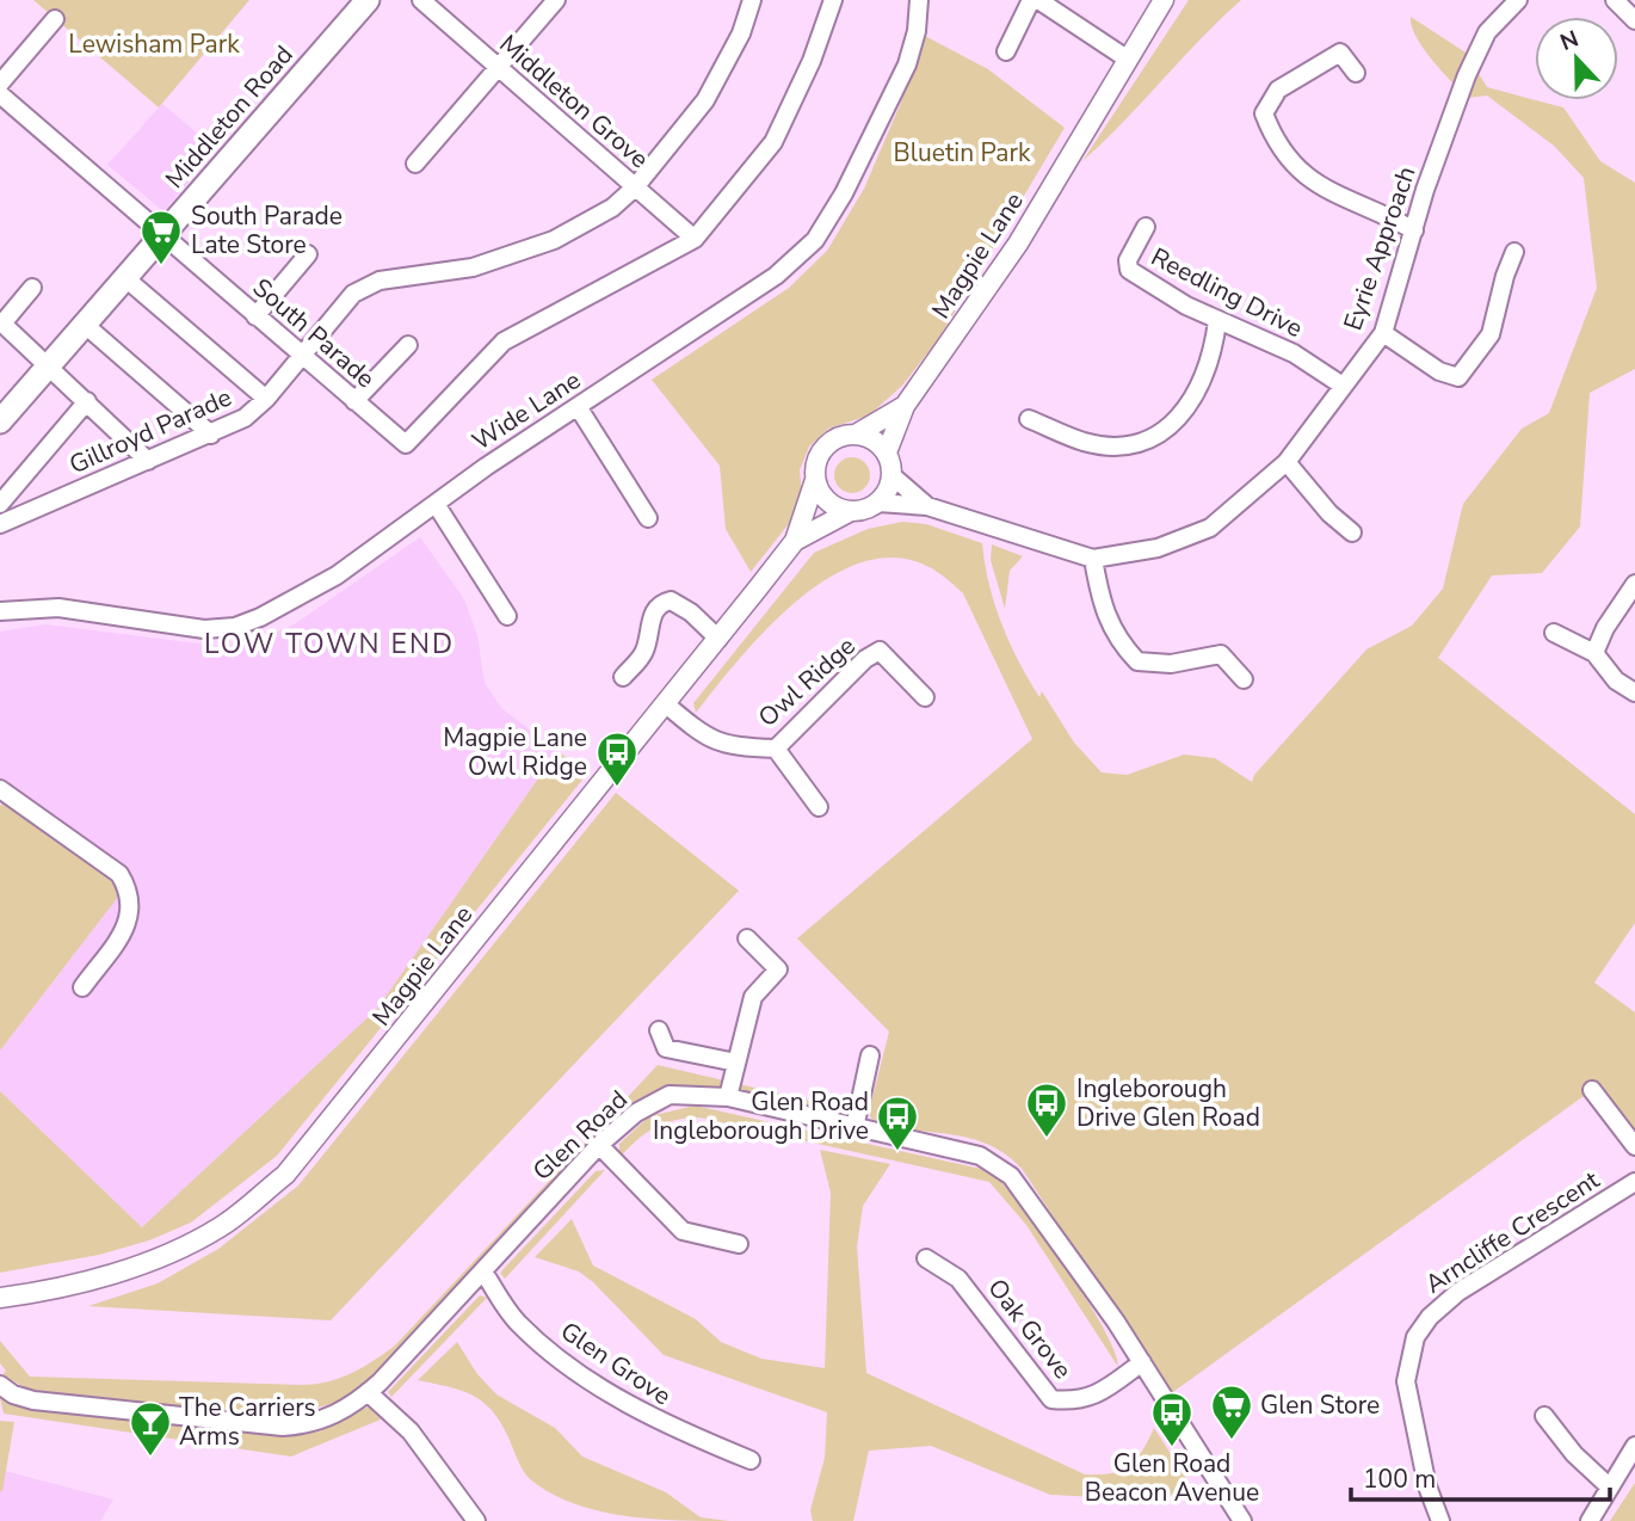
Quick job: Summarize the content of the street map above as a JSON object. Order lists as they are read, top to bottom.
{
  "streets": {
    "main road": ["Middleton Road"],
    "street": [
      "Middleton Grove",
      "Eyrie Approach",
      "Magpie Lane",
      "Reedling Drive",
      "South Parade",
      "Wide Lane",
      "Gillroyd Parade",
      "Owl Ridge",
      "Glen Road",
      "Arncliffe Crescent",
      "Oak Grove",
      "Glen Grove"
    ]
  },
  "crossings": [
    ["Middleton Grove", "South Parade"],
    ["Middleton Grove", "Gillroyd Parade"],
    ["Middleton Road", "South Parade"],
    ["Eyrie Approach", "Magpie Lane"],
    ["Eyrie Approach", "Reedling Drive"],
    ["Magpie Lane", "Owl Ridge"],
    ["South Parade", "Gillroyd Parade"],
    ["Glen Road", "Oak Grove"],
    ["Glen Road", "Glen Grove"]
  ],
  "districts": ["LOW TOWN END"],
  "parks": ["Lewisham Park", "Bluetin Park"],
  "places": {
    "supermarket": ["South Parade Late Store", "Glen Store"],
    "bus stop": [
      "Magpie Lane Owl Ridge",
      "Ingleborough Drive Glen Road",
      "Glen Road Ingleborough Drive",
      "Glen Road Beacon Avenue"
    ],
    "bar": ["The Carriers Arms"]
  },
  "scale_bar": "100 m",
  "north": "top"
}
